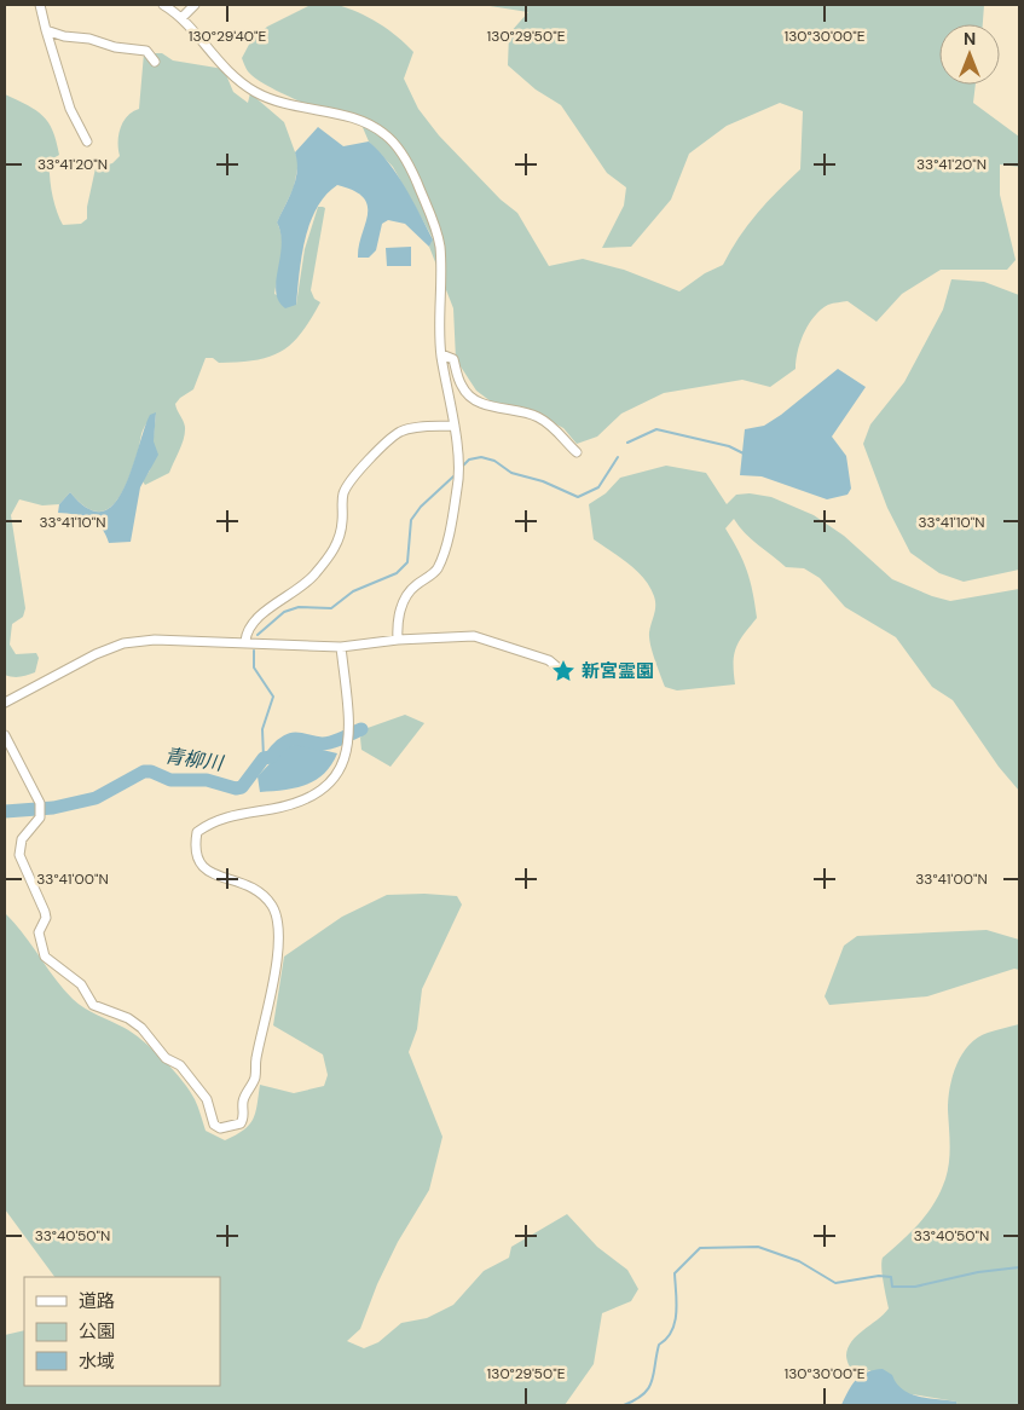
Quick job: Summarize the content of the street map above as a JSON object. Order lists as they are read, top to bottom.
{
  "water": ["青柳川"],
  "places": {
    "place": ["新宮霊園"]
  },
  "legend": ["道路", "公園", "水域"],
  "north": "top",
  "coordinates": [
    "130°29'40\"E",
    "130°29'50\"E",
    "130°30'00\"E",
    "33°41'20\"N",
    "33°41'10\"N",
    "33°41'00\"N",
    "33°40'50\"N"
  ]
}
